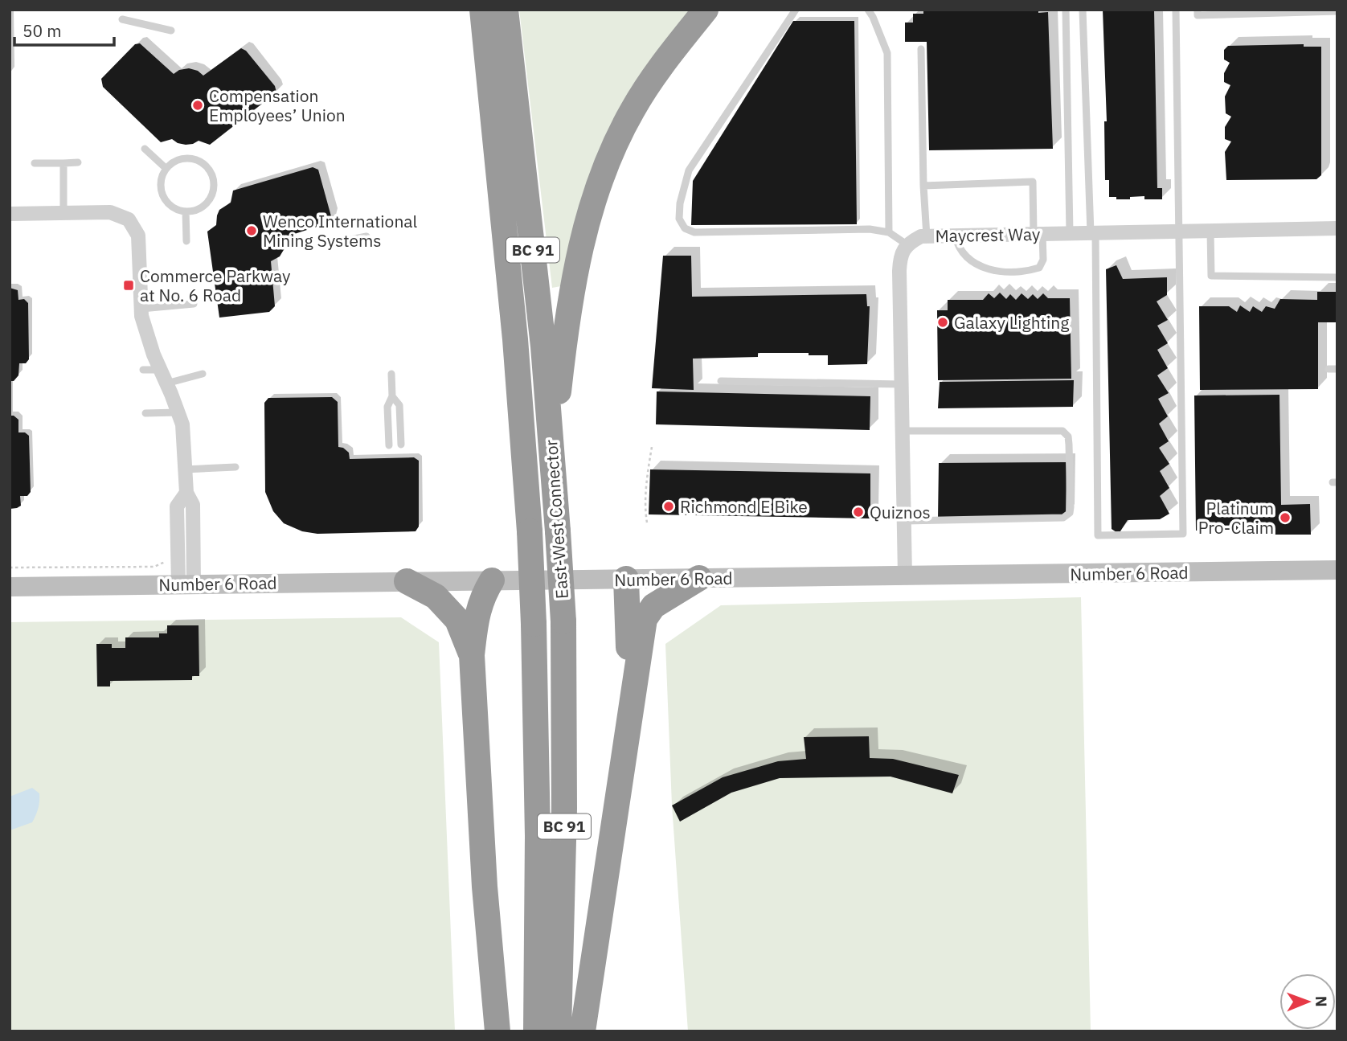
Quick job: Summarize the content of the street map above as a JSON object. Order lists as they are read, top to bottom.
{
  "streets": {
    "highway": ["BC 91", "East-West Connector"],
    "main road": ["Number 6 Road"],
    "street": ["Maycrest Way"]
  },
  "places": {
    "other": [
      "Compensation Employees’ Union",
      "Wenco International Mining Systems",
      "Galaxy Lighting",
      "Richmond E Bike",
      "Quiznos",
      "Platinum Pro-Claim"
    ],
    "transit": ["Commerce Parkway at No. 6 Road"]
  },
  "scale_bar": "50 m",
  "north": "right"
}
